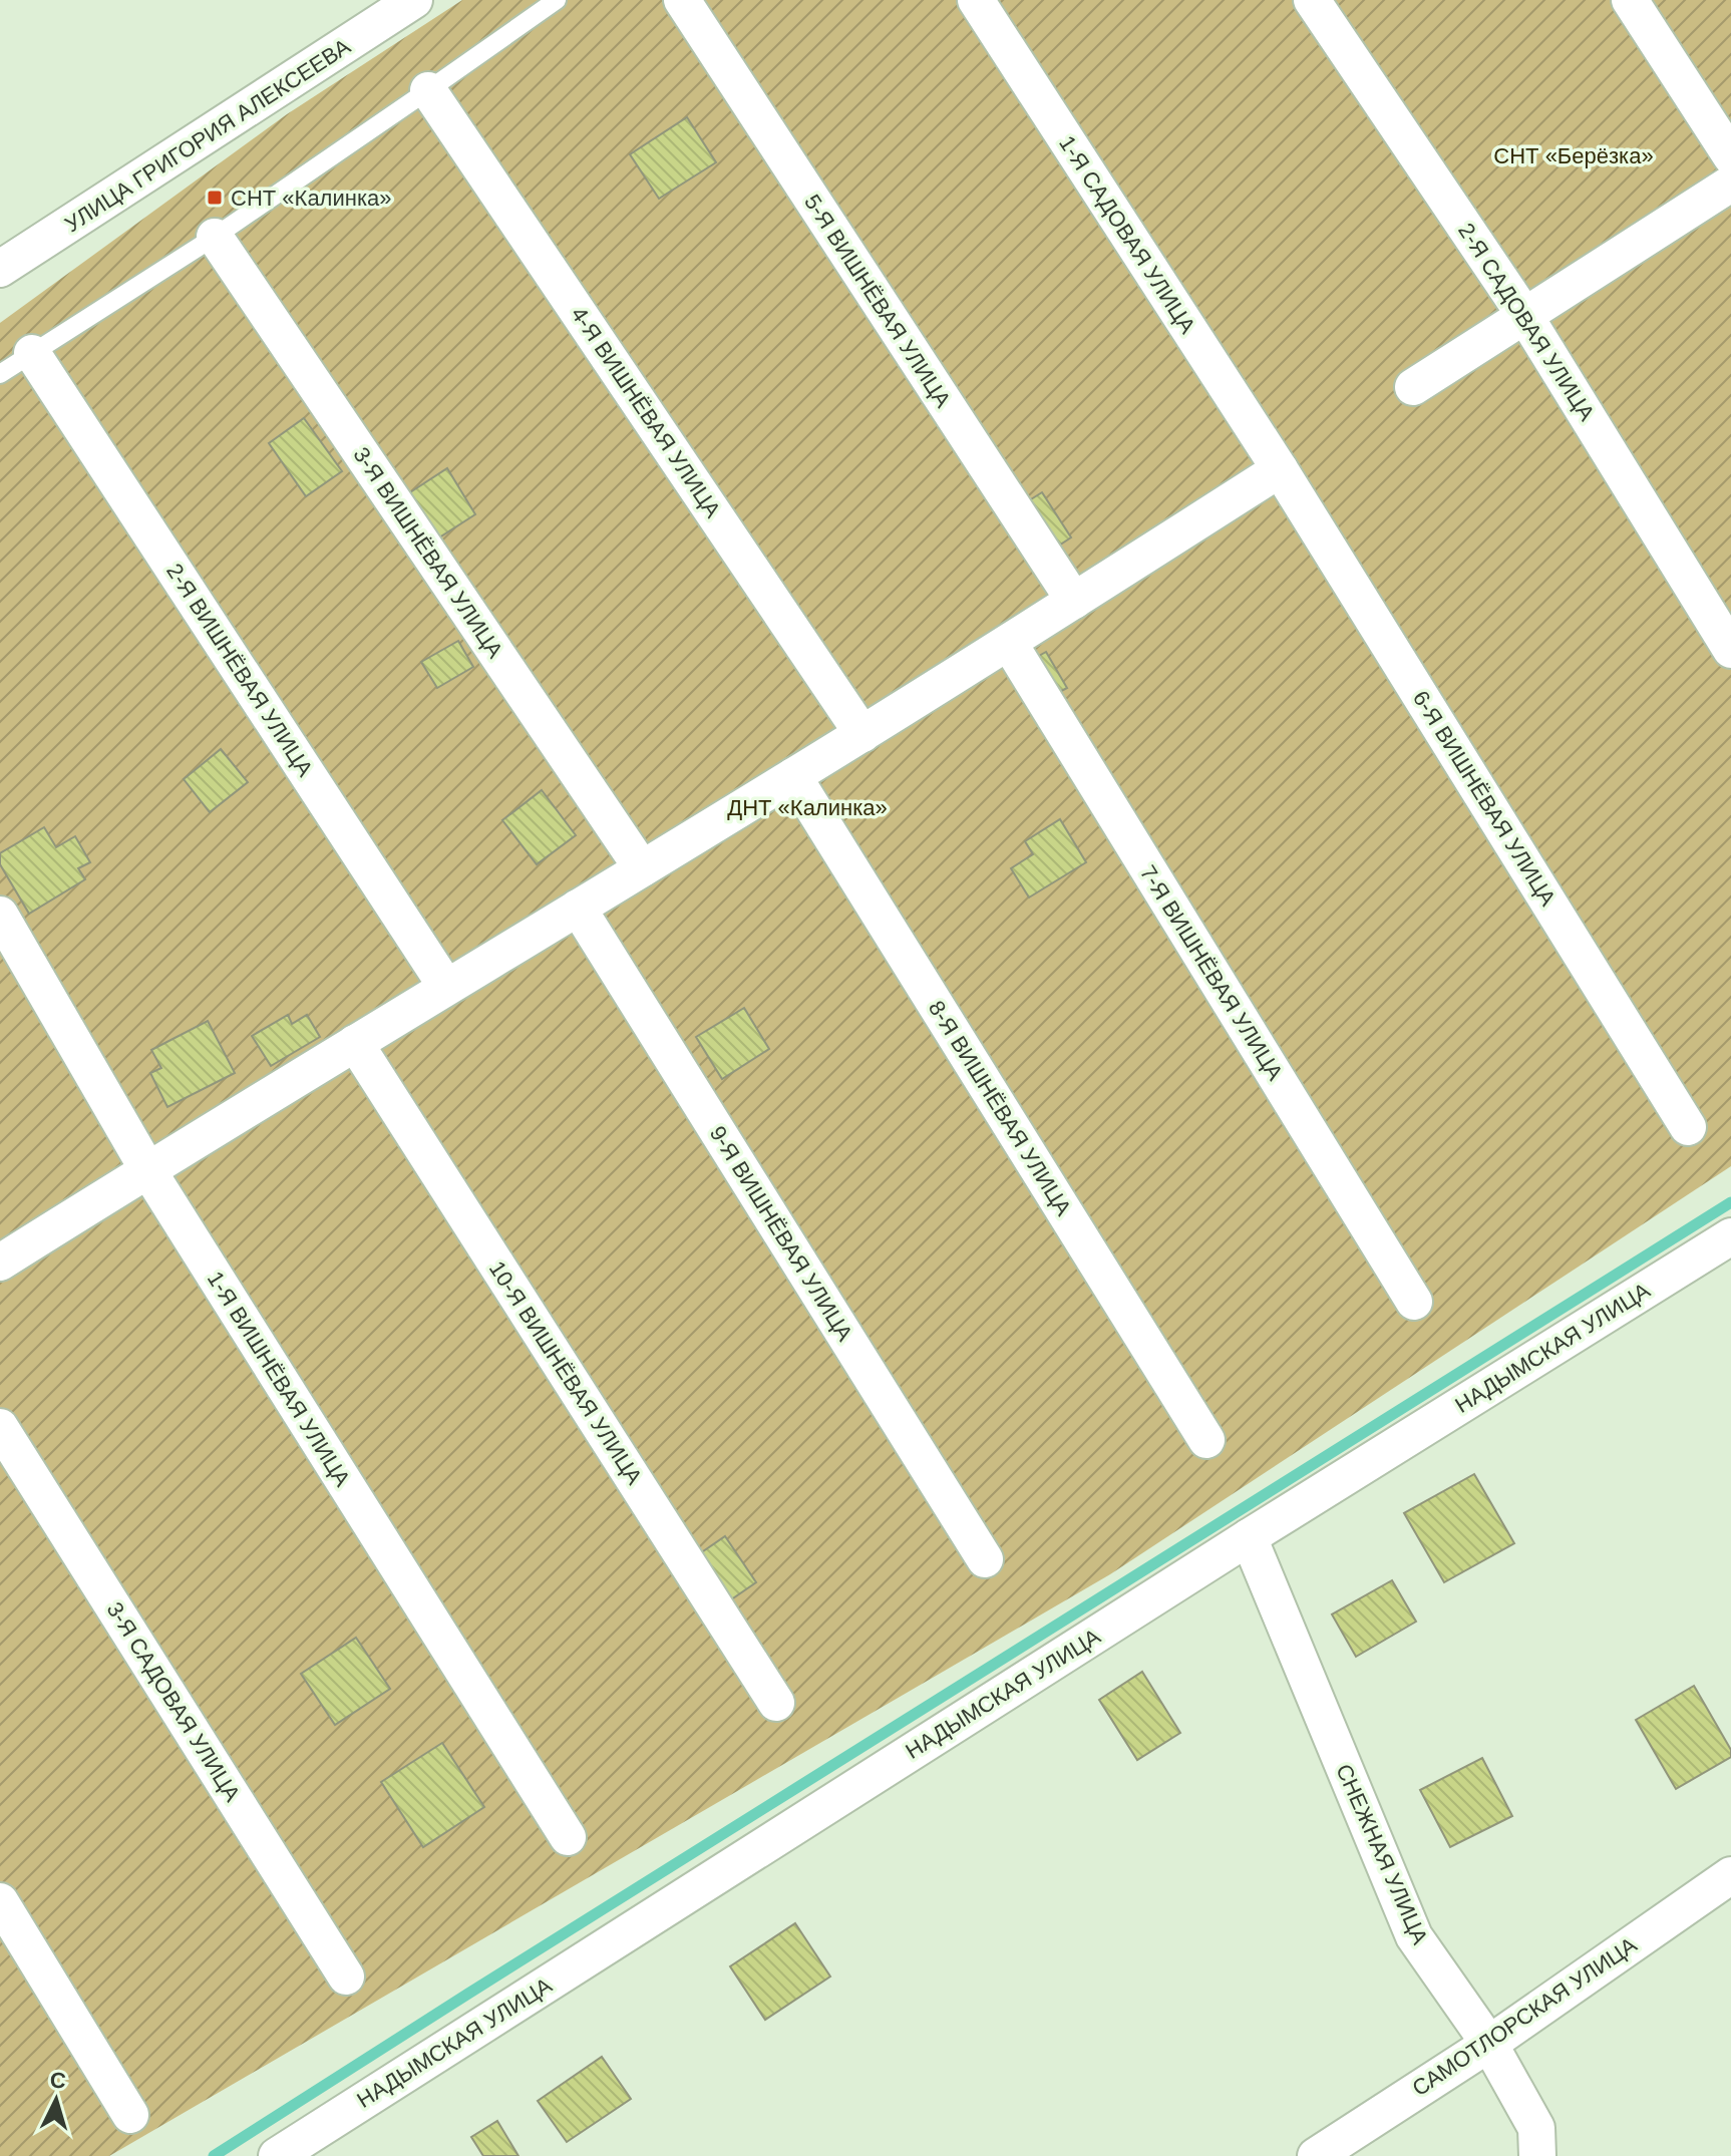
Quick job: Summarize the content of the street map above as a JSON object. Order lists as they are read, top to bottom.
{
  "streets": {
    "street": [
      "УЛИЦА ГРИГОРИЯ АЛЕКСЕЕВА",
      "1-Я САДОВАЯ УЛИЦА",
      "5-Я ВИШНЁВАЯ УЛИЦА",
      "2-Я САДОВАЯ УЛИЦА",
      "4-Я ВИШНЁВАЯ УЛИЦА",
      "3-Я ВИШНЁВАЯ УЛИЦА",
      "2-Я ВИШНЁВАЯ УЛИЦА",
      "6-Я ВИШНЁВАЯ УЛИЦА",
      "7-Я ВИШНЁВАЯ УЛИЦА",
      "8-Я ВИШНЁВАЯ УЛИЦА",
      "9-Я ВИШНЁВАЯ УЛИЦА",
      "НАДЫМСКАЯ УЛИЦА",
      "10-Я ВИШНЁВАЯ УЛИЦА",
      "1-Я ВИШНЁВАЯ УЛИЦА",
      "3-Я САДОВАЯ УЛИЦА",
      "СНЕЖНАЯ УЛИЦА",
      "САМОТЛОРСКАЯ УЛИЦА"
    ]
  },
  "crossings": [
    ["1-Я САДОВАЯ УЛИЦА", "6-Я ВИШНЁВАЯ УЛИЦА"],
    ["НАДЫМСКАЯ УЛИЦА", "СНЕЖНАЯ УЛИЦА"],
    ["СНЕЖНАЯ УЛИЦА", "САМОТЛОРСКАЯ УЛИЦА"]
  ],
  "parks": ["СНТ «Берёзка»", "ДНТ «Калинка»"],
  "places": {
    "transit": ["СНТ «Калинка»"]
  },
  "north": "top"
}
